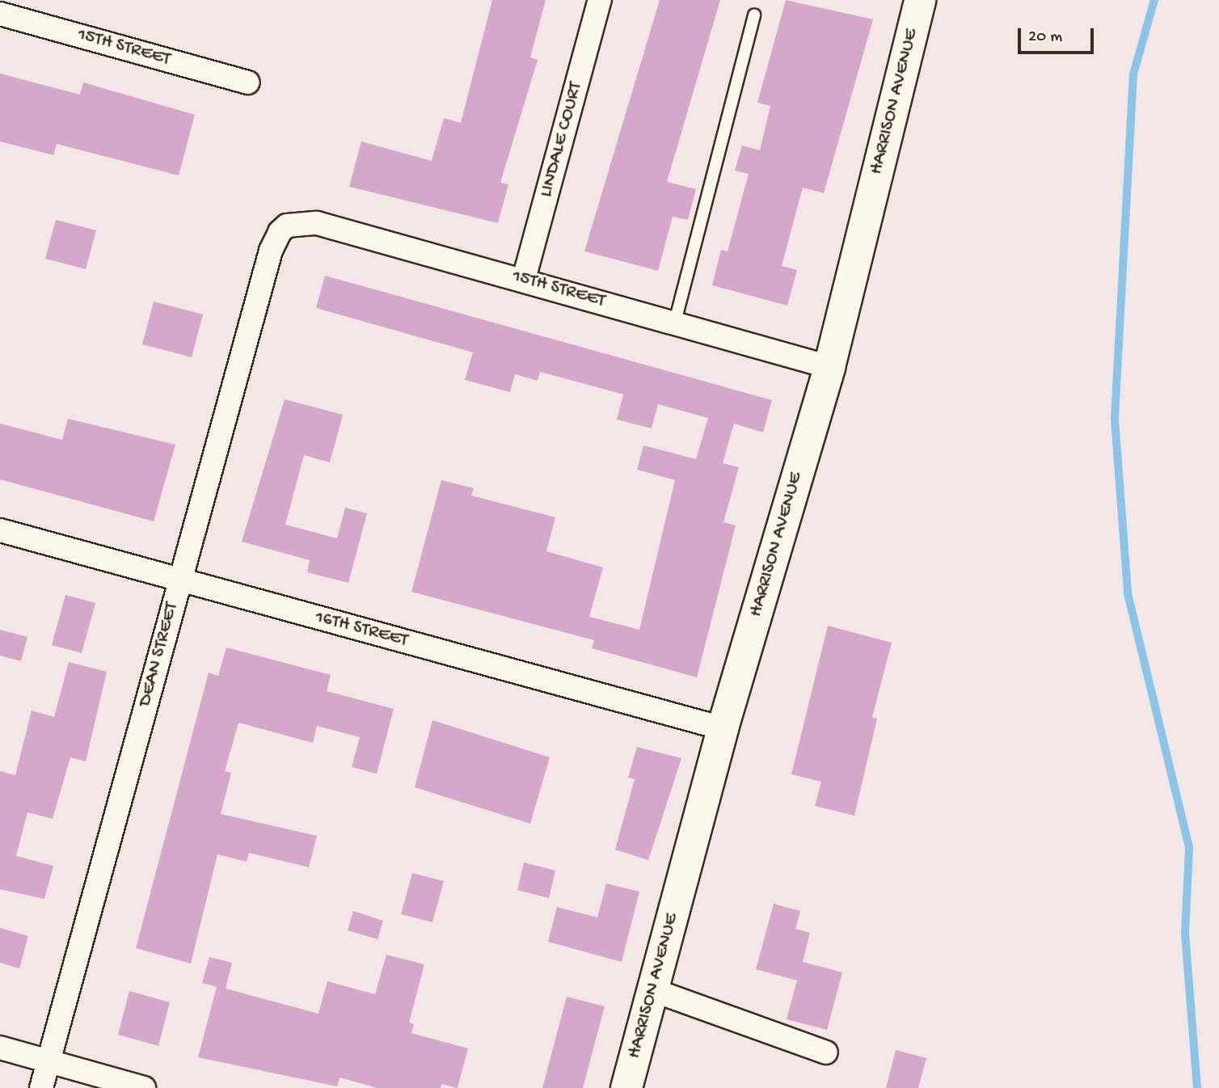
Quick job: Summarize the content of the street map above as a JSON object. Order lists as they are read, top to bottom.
{
  "streets": {
    "main road": ["HARRISON AVENUE"],
    "street": [
      "15TH STREET",
      "LINDALE COURT",
      "16TH STREET",
      "DEAN STREET"
    ]
  },
  "crossings": [
    ["15TH STREET", "HARRISON AVENUE"],
    ["15TH STREET", "LINDALE COURT"],
    ["15TH STREET", "DEAN STREET"],
    ["HARRISON AVENUE", "16TH STREET"],
    ["16TH STREET", "DEAN STREET"]
  ],
  "scale_bar": "20 m"
}
